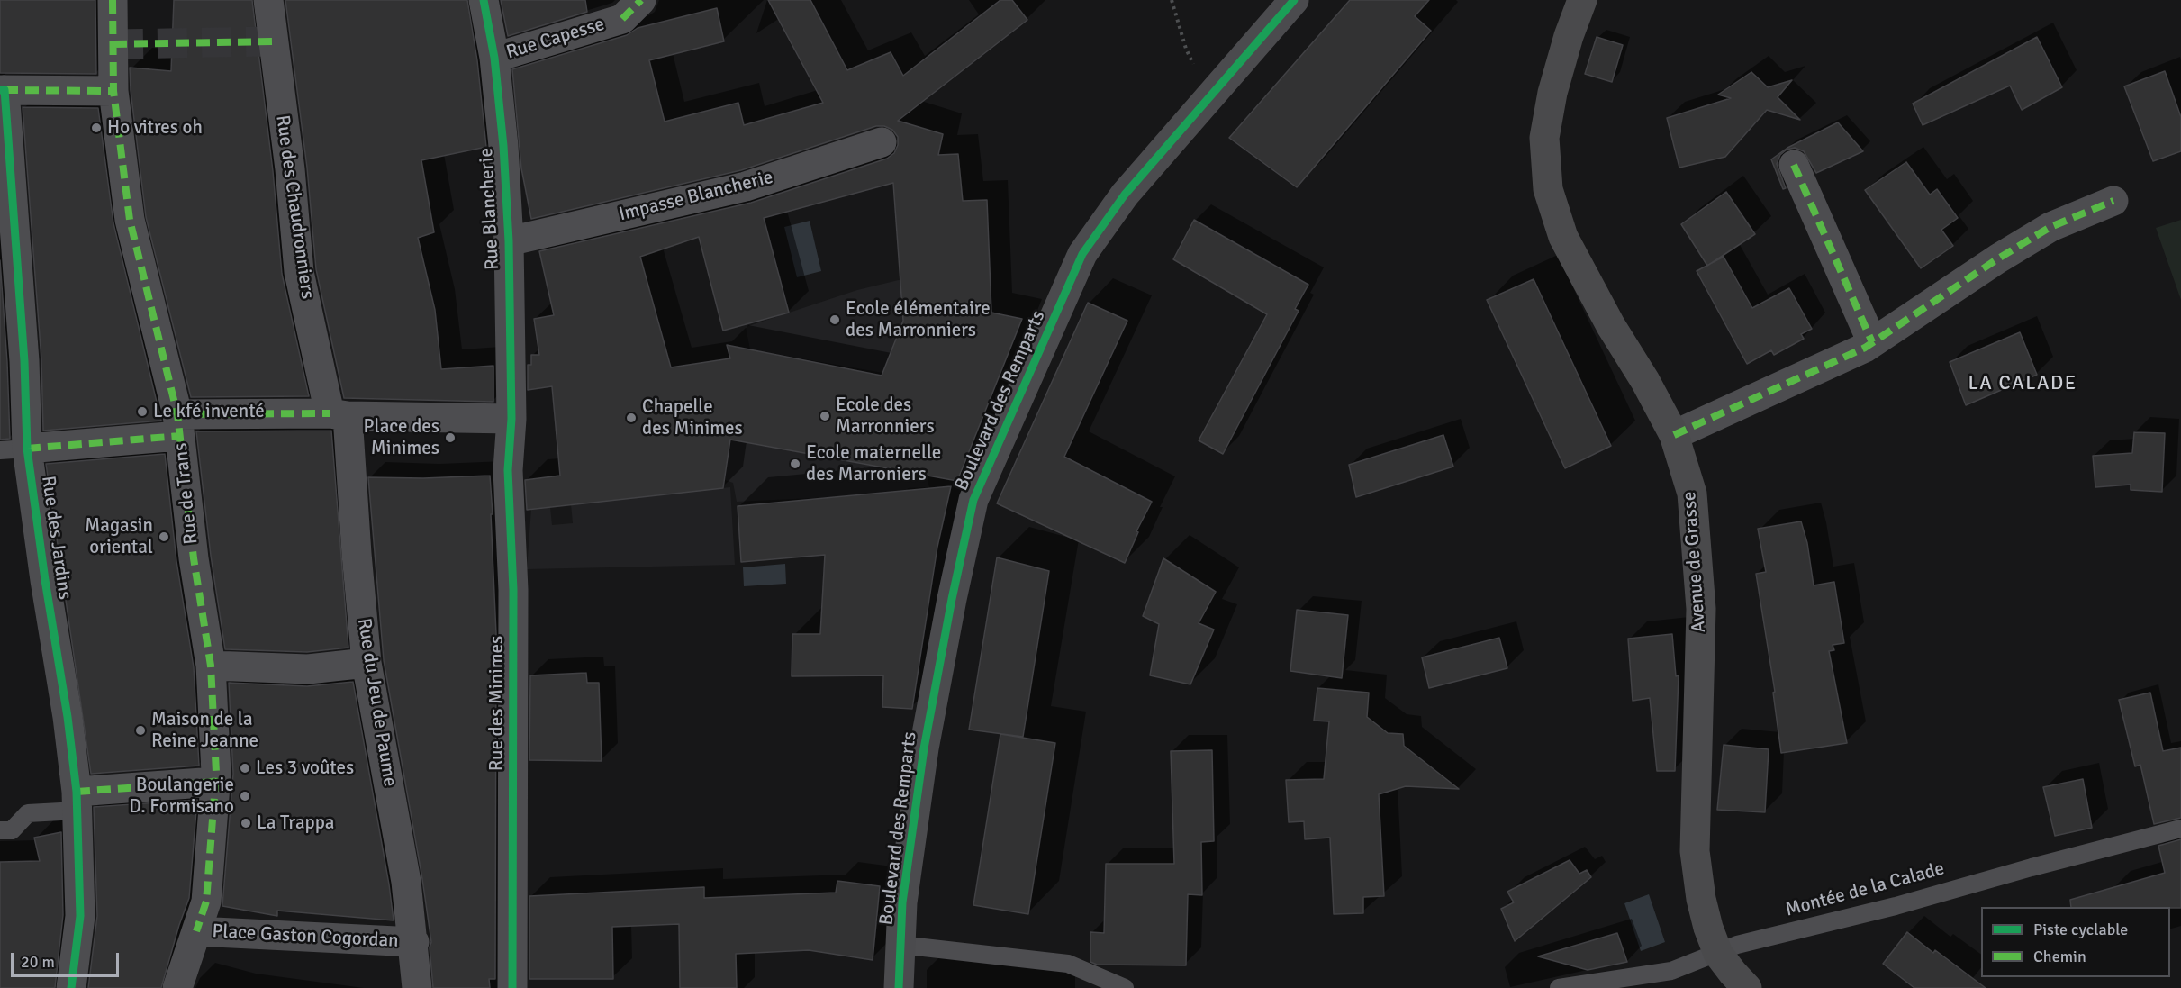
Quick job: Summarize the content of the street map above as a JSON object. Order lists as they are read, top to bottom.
{
  "streets": {
    "main road": ["Avenue de Grasse"],
    "street": [
      "Rue Capesse",
      "Impasse Blancherie",
      "Rue des Chaudronniers",
      "Rue Blancherie",
      "Boulevard des Remparts",
      "Rue de Trans",
      "Rue des Jardins",
      "Rue du Jeu de Paume",
      "Rue des Minimes",
      "Place Gaston Cogordan"
    ],
    "lane": ["Montée de la Calade"]
  },
  "crossings": [
    ["Rue Capesse", "Rue Blancherie"],
    ["Impasse Blancherie", "Rue Blancherie"],
    ["Rue des Chaudronniers", "Rue du Jeu de Paume"],
    ["Rue Blancherie", "Rue des Minimes"],
    ["Rue de Trans", "Place Gaston Cogordan"],
    ["Avenue de Grasse", "Montée de la Calade"],
    ["Rue du Jeu de Paume", "Place Gaston Cogordan"]
  ],
  "districts": ["LA CALADE"],
  "places": [
    "Ho vitres oh",
    "Ecole élémentaire des Marronniers",
    "Le kfé inventé",
    "Ecole des Marronniers",
    "Chapelle des Minimes",
    "Place des Minimes",
    "Ecole maternelle des Marroniers",
    "Magasin oriental",
    "Maison de la Reine Jeanne",
    "Les 3 voûtes",
    "Boulangerie D. Formisano",
    "La Trappa"
  ],
  "legend": ["Piste cyclable", "Chemin"],
  "scale_bar": "20 m"
}
